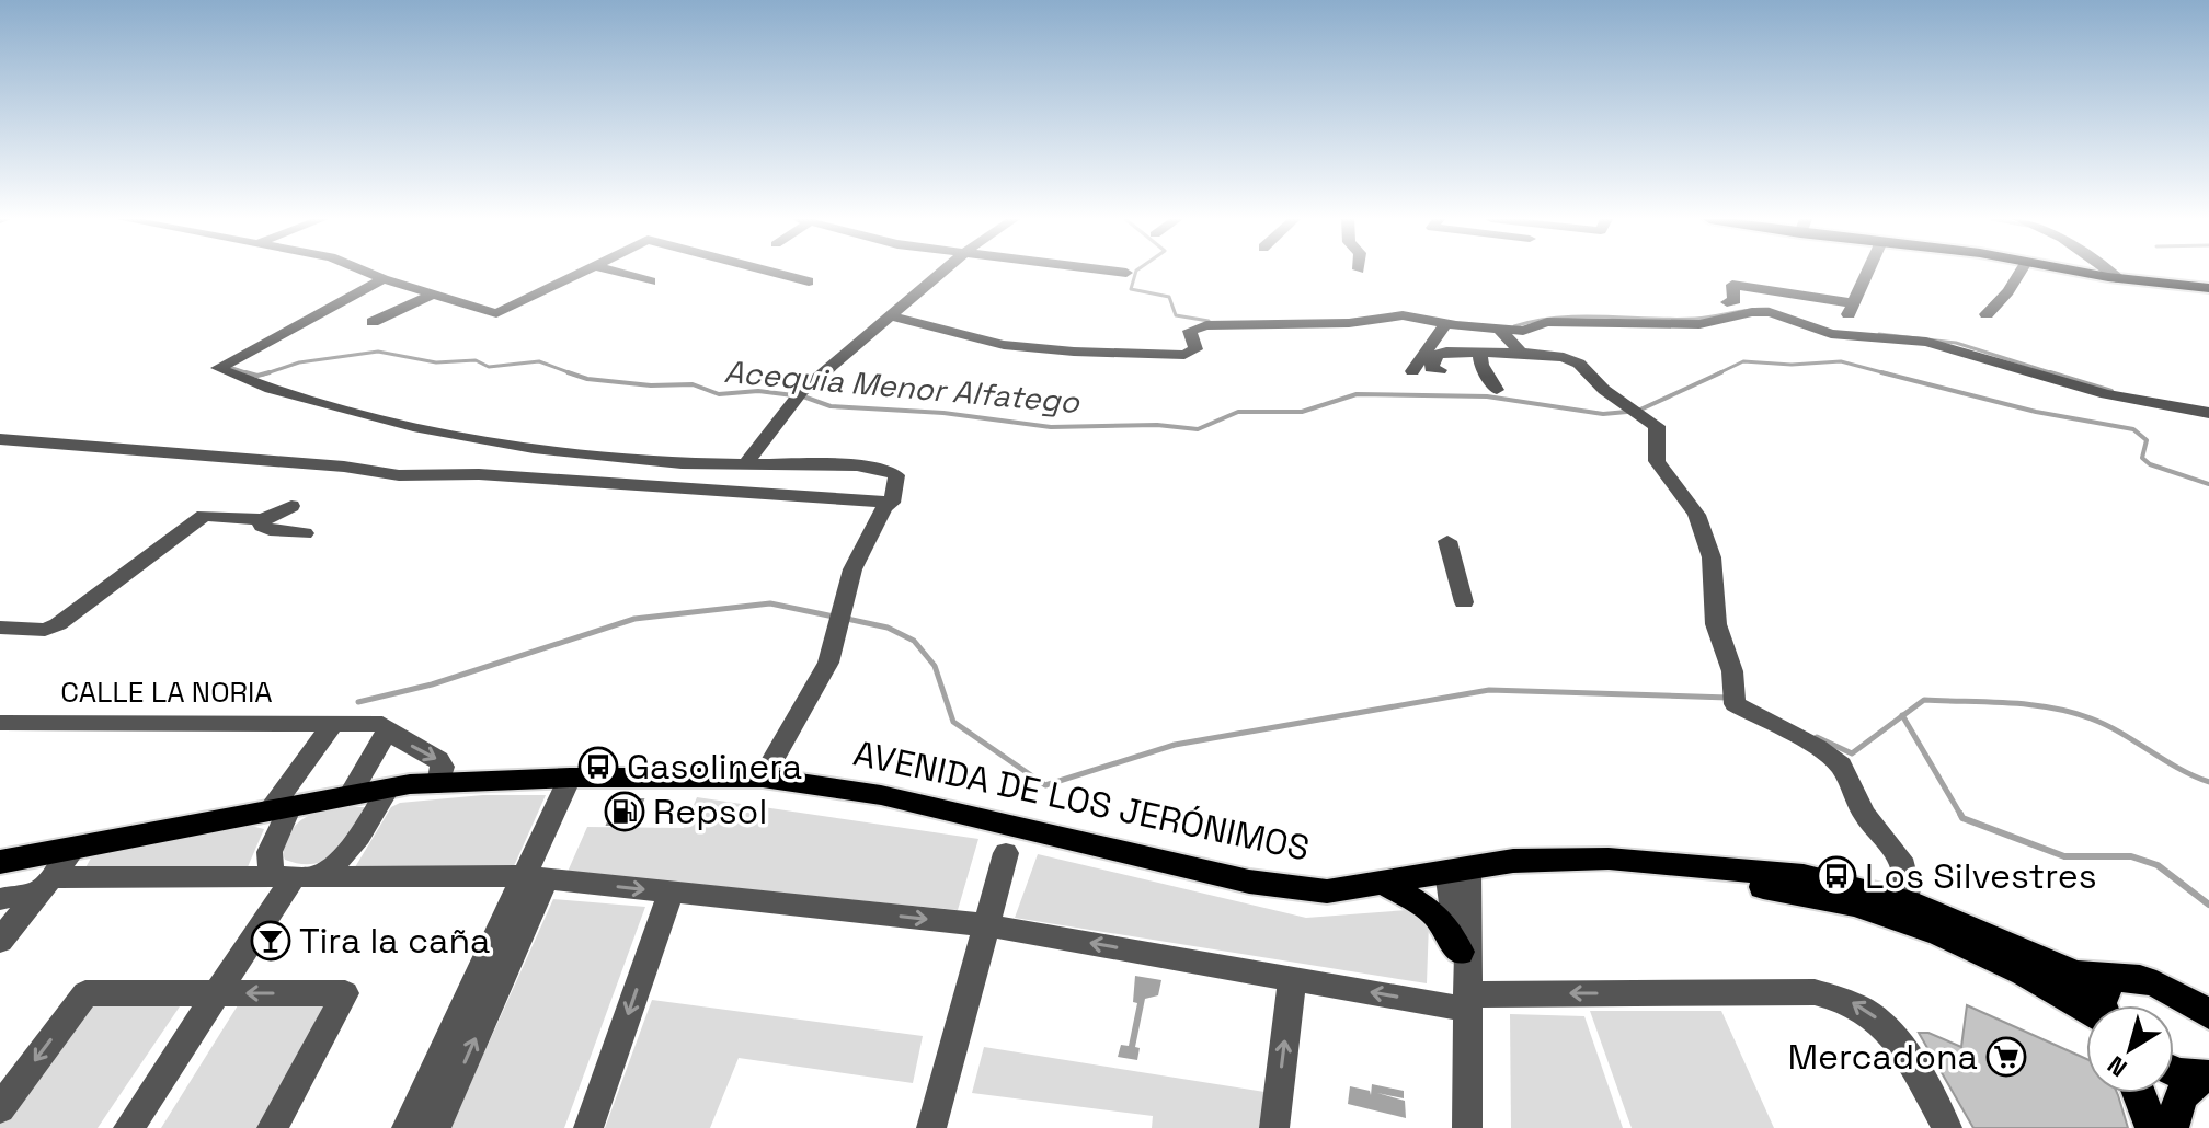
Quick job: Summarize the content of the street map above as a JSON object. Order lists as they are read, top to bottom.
{
  "streets": {
    "main road": ["AVENIDA DE LOS JERÓNIMOS"],
    "street": ["CALLE LA NORIA"]
  },
  "water": ["Acequia Menor Alfatego"],
  "places": {
    "bus stop": ["Gasolinera", "Los Silvestres"],
    "fuel station": ["Repsol"],
    "bar": ["Tira la caña"],
    "supermarket": ["Mercadona"]
  },
  "north": "bottom left"
}
